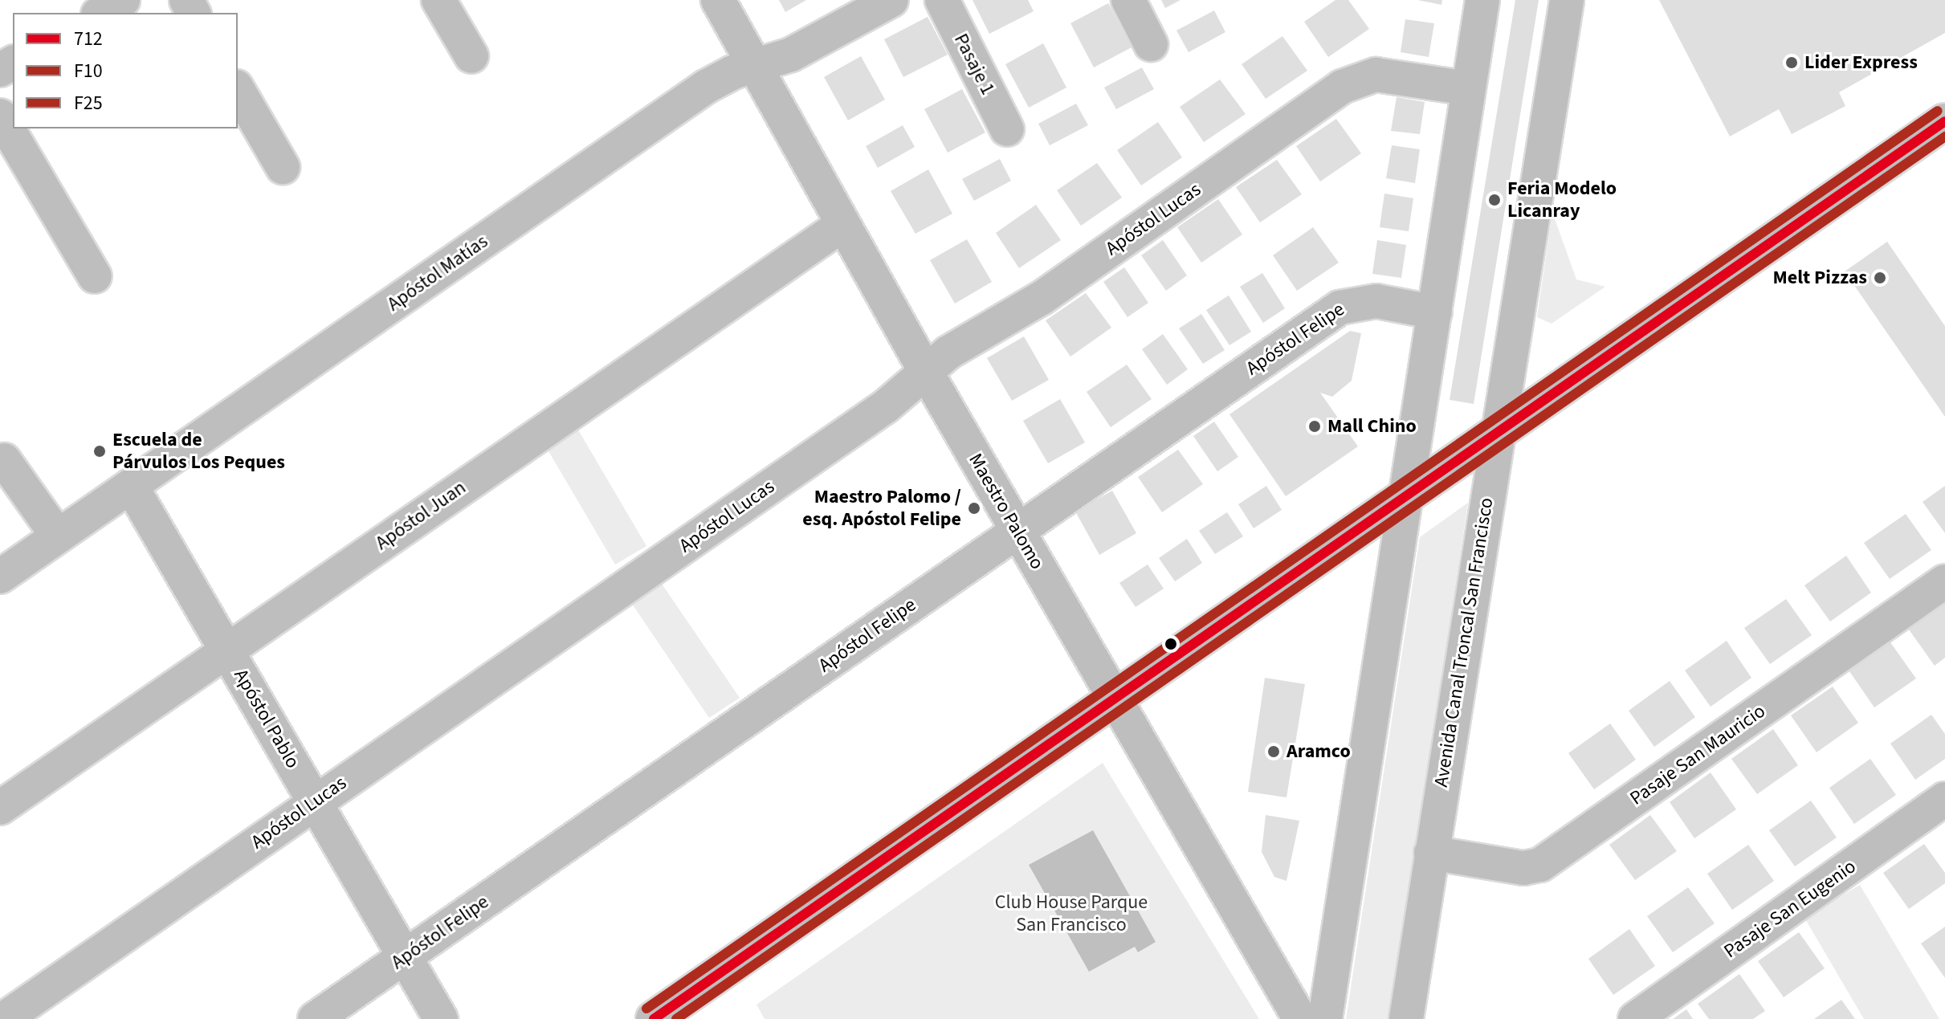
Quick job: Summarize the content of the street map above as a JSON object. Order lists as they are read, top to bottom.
{
  "streets": {
    "street": [
      "Pasaje 1",
      "Apóstol Lucas",
      "Apóstol Matías",
      "Apóstol Felipe",
      "Maestro Palomo",
      "Apóstol Juan",
      "Avenida Canal Troncal San Francisco",
      "Apóstol Pablo",
      "Pasaje San Mauricio",
      "Pasaje San Eugenio"
    ]
  },
  "crossings": [
    ["Apóstol Lucas", "Maestro Palomo"],
    ["Apóstol Lucas", "Apóstol Pablo"],
    ["Apóstol Matías", "Maestro Palomo"],
    ["Apóstol Matías", "Apóstol Pablo"],
    ["Apóstol Felipe", "Maestro Palomo"],
    ["Apóstol Felipe", "Apóstol Pablo"],
    ["Maestro Palomo", "Apóstol Juan"],
    ["Apóstol Juan", "Apóstol Pablo"],
    ["Avenida Canal Troncal San Francisco", "Pasaje San Mauricio"]
  ],
  "parks": ["Club House Parque San Francisco"],
  "places": [
    "Lider Express",
    "Feria Modelo Licanray",
    "Melt Pizzas",
    "Mall Chino",
    "Escuela de Párvulos Los Peques",
    "Maestro Palomo / esq. Apóstol Felipe",
    "Aramco"
  ],
  "lines": ["transit line F25", "transit line 712", "transit line F10"],
  "legend": ["712", "F10", "F25"]
}
